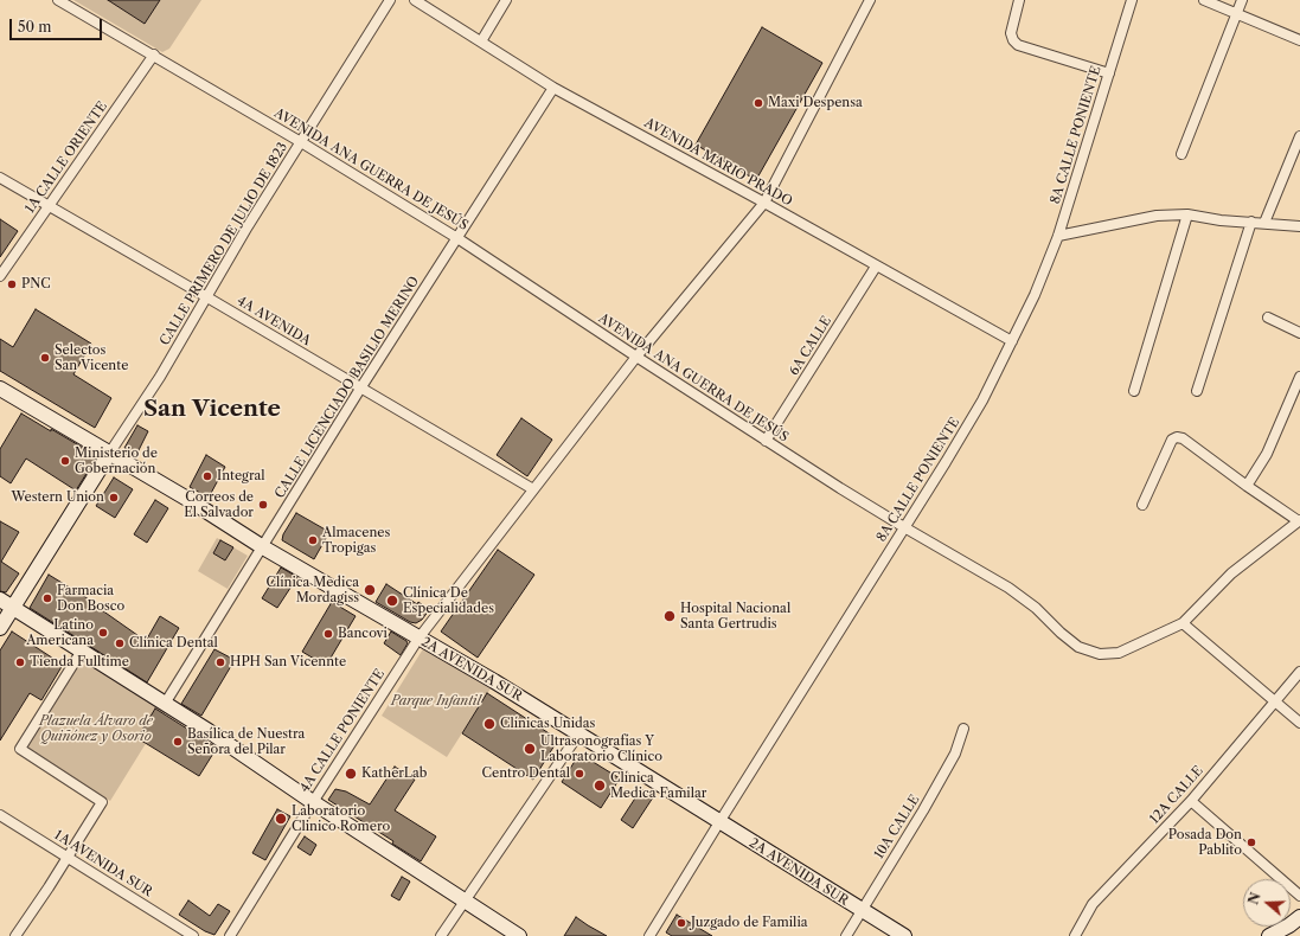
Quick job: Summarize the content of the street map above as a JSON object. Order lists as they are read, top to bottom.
{
  "streets": {
    "main road": ["2A AVENIDA SUR"],
    "street": [
      "8A CALLE PONIENTE",
      "1A CALLE ORIENTE",
      "AVENIDA MARIO PRADO",
      "AVENIDA ANA GUERRA DE JESÚS",
      "CALLE PRIMERO DE JULIO DE 1823",
      "4A AVENIDA",
      "6A CALLE",
      "CALLE LICENCIADO BASILIO MERINO",
      "4A CALLE PONIENTE",
      "12A CALLE",
      "10A CALLE",
      "1A AVENIDA SUR"
    ]
  },
  "crossings": [
    ["8A CALLE PONIENTE", "AVENIDA MARIO PRADO"],
    ["8A CALLE PONIENTE", "AVENIDA ANA GUERRA DE JESÚS"],
    ["8A CALLE PONIENTE", "2A AVENIDA SUR"],
    ["1A CALLE ORIENTE", "AVENIDA ANA GUERRA DE JESÚS"],
    ["1A CALLE ORIENTE", "4A AVENIDA"],
    ["AVENIDA MARIO PRADO", "6A CALLE"],
    ["AVENIDA MARIO PRADO", "CALLE LICENCIADO BASILIO MERINO"],
    ["AVENIDA MARIO PRADO", "4A CALLE PONIENTE"],
    ["AVENIDA ANA GUERRA DE JESÚS", "CALLE PRIMERO DE JULIO DE 1823"],
    ["AVENIDA ANA GUERRA DE JESÚS", "6A CALLE"],
    ["AVENIDA ANA GUERRA DE JESÚS", "CALLE LICENCIADO BASILIO MERINO"],
    ["AVENIDA ANA GUERRA DE JESÚS", "4A CALLE PONIENTE"],
    ["CALLE PRIMERO DE JULIO DE 1823", "4A AVENIDA"],
    ["CALLE PRIMERO DE JULIO DE 1823", "2A AVENIDA SUR"],
    ["4A AVENIDA", "CALLE LICENCIADO BASILIO MERINO"],
    ["4A AVENIDA", "4A CALLE PONIENTE"],
    ["CALLE LICENCIADO BASILIO MERINO", "2A AVENIDA SUR"],
    ["2A AVENIDA SUR", "4A CALLE PONIENTE"],
    ["2A AVENIDA SUR", "10A CALLE"]
  ],
  "districts": ["San Vicente"],
  "parks": ["Parque Infantil", "Plazuela Álvaro de Quiñónez y Osorio"],
  "places": [
    "Maxi Despensa",
    "PNC",
    "Selectos San Vicente",
    "Ministerio de Gobernación",
    "Integral",
    "Western Union",
    "Correos de El Salvador",
    "Almacenes Tropigas",
    "Clínica Medica Mordagiss",
    "Farmacia Don Bosco",
    "Clínica De Especialidades",
    "Hospital Nacional Santa Gertrudis",
    "Latino Americana",
    "Bancovi",
    "Clínica Dental",
    "Tienda Fulltime",
    "HPH San Vicennte",
    "Clínicas Unidas",
    "Basílica de Nuestra Señora del Pilar",
    "Ultrasonografías Y Laboratorio Clínico",
    "KatherLab",
    "Centro Dental",
    "Clínica Medica Familar",
    "Laboratorio Clinico Romero",
    "Posada Don Pablito",
    "Juzgado de Familia"
  ],
  "scale_bar": "50 m",
  "north": "left"
}
